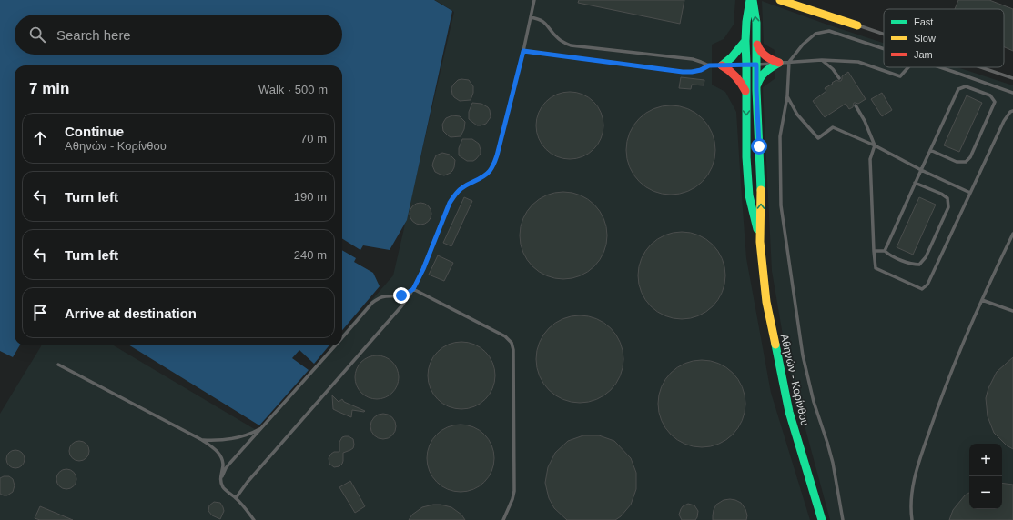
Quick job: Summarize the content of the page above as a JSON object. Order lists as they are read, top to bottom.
{
  "streets": {
    "main road": ["Αθηνών - Κορίνθου"]
  },
  "legend": ["Fast", "Slow", "Jam"],
  "page": {
    "search": "Search here",
    "heading": ["7 min", "Walk · 500 m"],
    "list": [
      ["Continue", "Αθηνών - Κορίνθου", "70 m"],
      ["Turn left", "190 m"],
      ["Turn left", "240 m"],
      "Arrive at destination"
    ],
    "map_buttons": ["+", "−"]
  }
}
